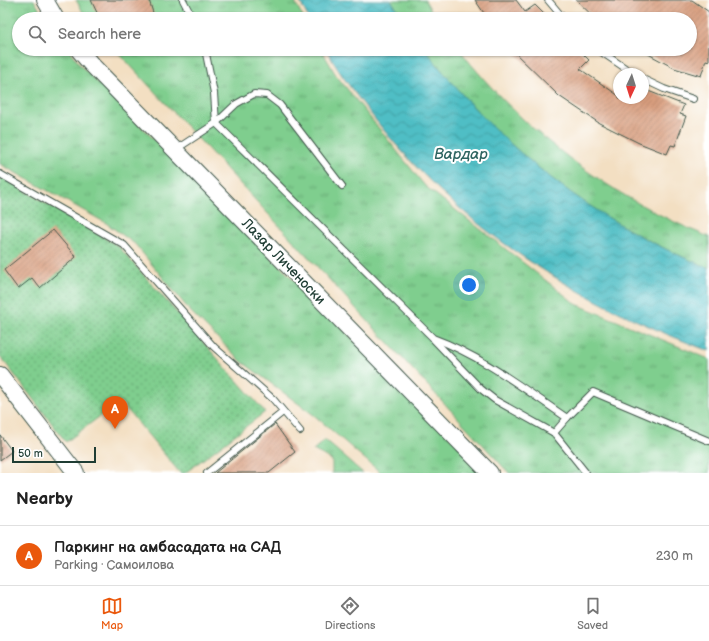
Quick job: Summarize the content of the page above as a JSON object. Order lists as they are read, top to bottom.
{
  "streets": {
    "street": ["Лазар Личеноски"]
  },
  "water": ["Вардар"],
  "scale_bar": "50 m",
  "north": "bottom",
  "page": {
    "search": "Search here",
    "pins": "A",
    "scale": "50 m",
    "heading": "Nearby",
    "list": [
      {
        "mark": "A",
        "name": "Паркинг на амбасадата на САД",
        "note": "Parking · Самоилова",
        "value": "230 m"
      }
    ],
    "nav": ["Map", "Directions", "Saved"]
  }
}
